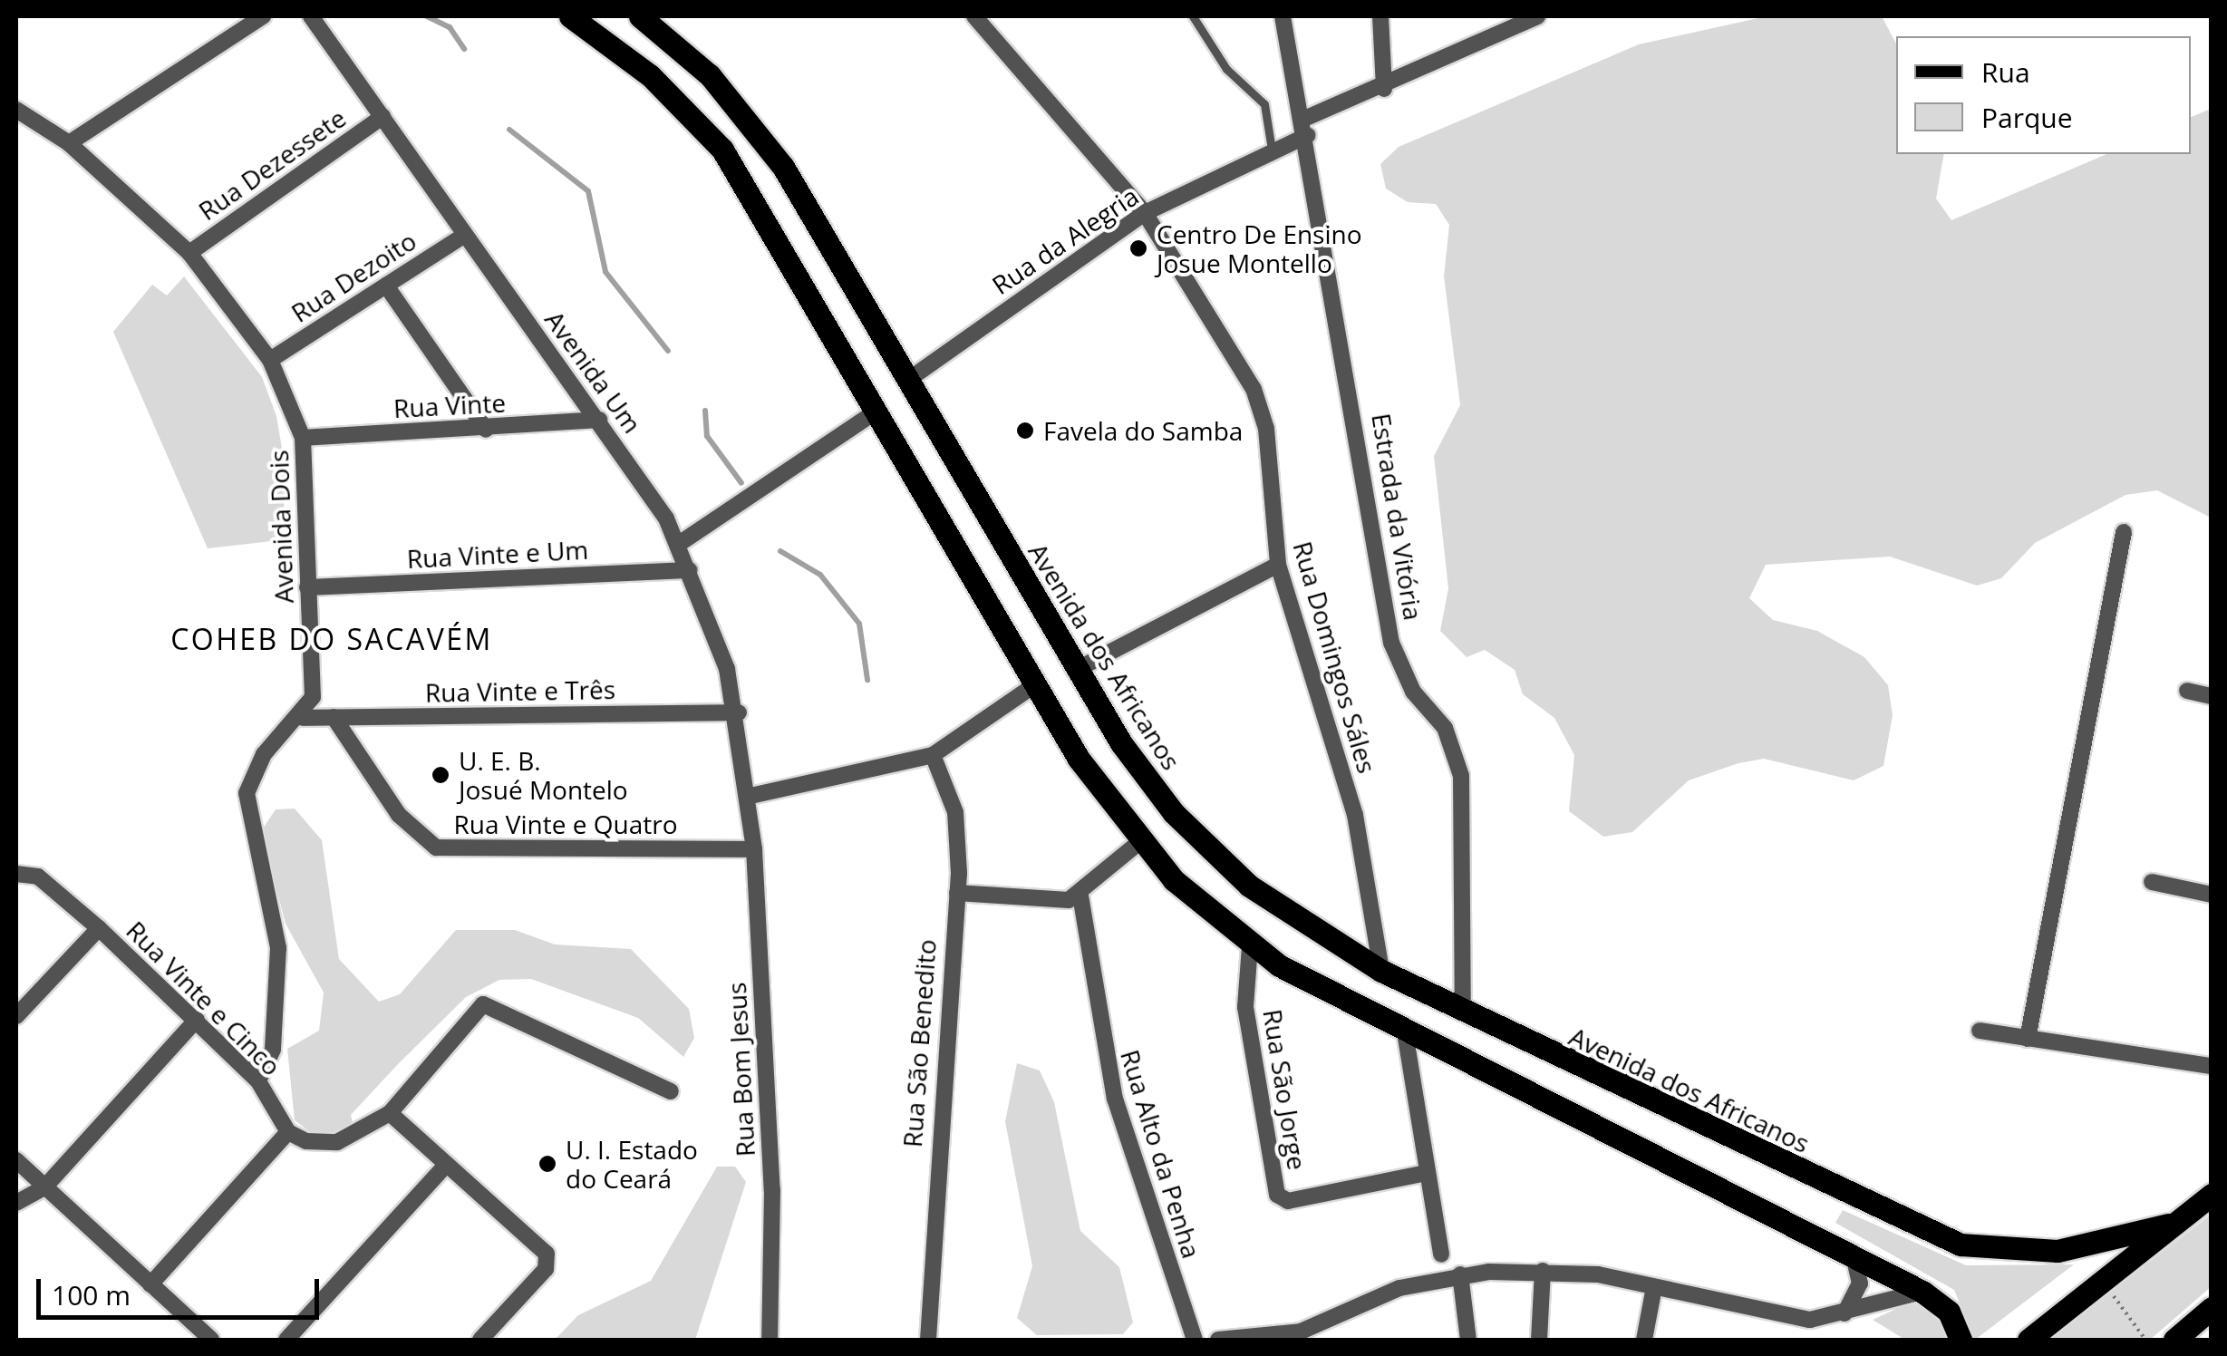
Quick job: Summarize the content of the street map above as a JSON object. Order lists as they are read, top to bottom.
{
  "streets": {
    "main road": ["Avenida dos Africanos"],
    "street": [
      "Rua Dezessete",
      "Rua da Alegria",
      "Rua Dezoito",
      "Avenida Um",
      "Rua Vinte",
      "Estrada da Vitória",
      "Avenida Dois",
      "Rua Vinte e Um",
      "Rua Domingos Sáles",
      "Rua Vinte e Três",
      "Rua Vinte e Quatro",
      "Rua Vinte e Cinco",
      "Rua São Benedito",
      "Rua Bom Jesus",
      "Rua São Jorge",
      "Rua Alto da Penha"
    ]
  },
  "crossings": [
    ["Rua Dezessete", "Avenida Um"],
    ["Rua Dezessete", "Avenida Dois"],
    ["Rua da Alegria", "Estrada da Vitória"],
    ["Rua da Alegria", "Avenida dos Africanos"],
    ["Rua da Alegria", "Rua Domingos Sáles"],
    ["Rua Dezoito", "Avenida Um"],
    ["Rua Dezoito", "Avenida Dois"],
    ["Avenida Um", "Rua Vinte"],
    ["Avenida Um", "Rua Vinte e Um"],
    ["Avenida Um", "Rua Vinte e Três"],
    ["Avenida Um", "Rua Bom Jesus"],
    ["Rua Vinte", "Avenida Dois"],
    ["Estrada da Vitória", "Avenida dos Africanos"],
    ["Avenida Dois", "Rua Vinte e Um"],
    ["Avenida Dois", "Rua Vinte e Três"],
    ["Avenida dos Africanos", "Rua Domingos Sáles"],
    ["Rua Vinte e Três", "Rua Vinte e Quatro"],
    ["Rua Vinte e Quatro", "Rua Bom Jesus"]
  ],
  "districts": ["COHEB DO SACAVÉM"],
  "places": [
    "Centro De Ensino Josue Montello",
    "Favela do Samba",
    "U. E. B. Josué Montelo",
    "U. I. Estado do Ceará"
  ],
  "legend": ["Rua", "Parque"],
  "scale_bar": "100 m"
}
